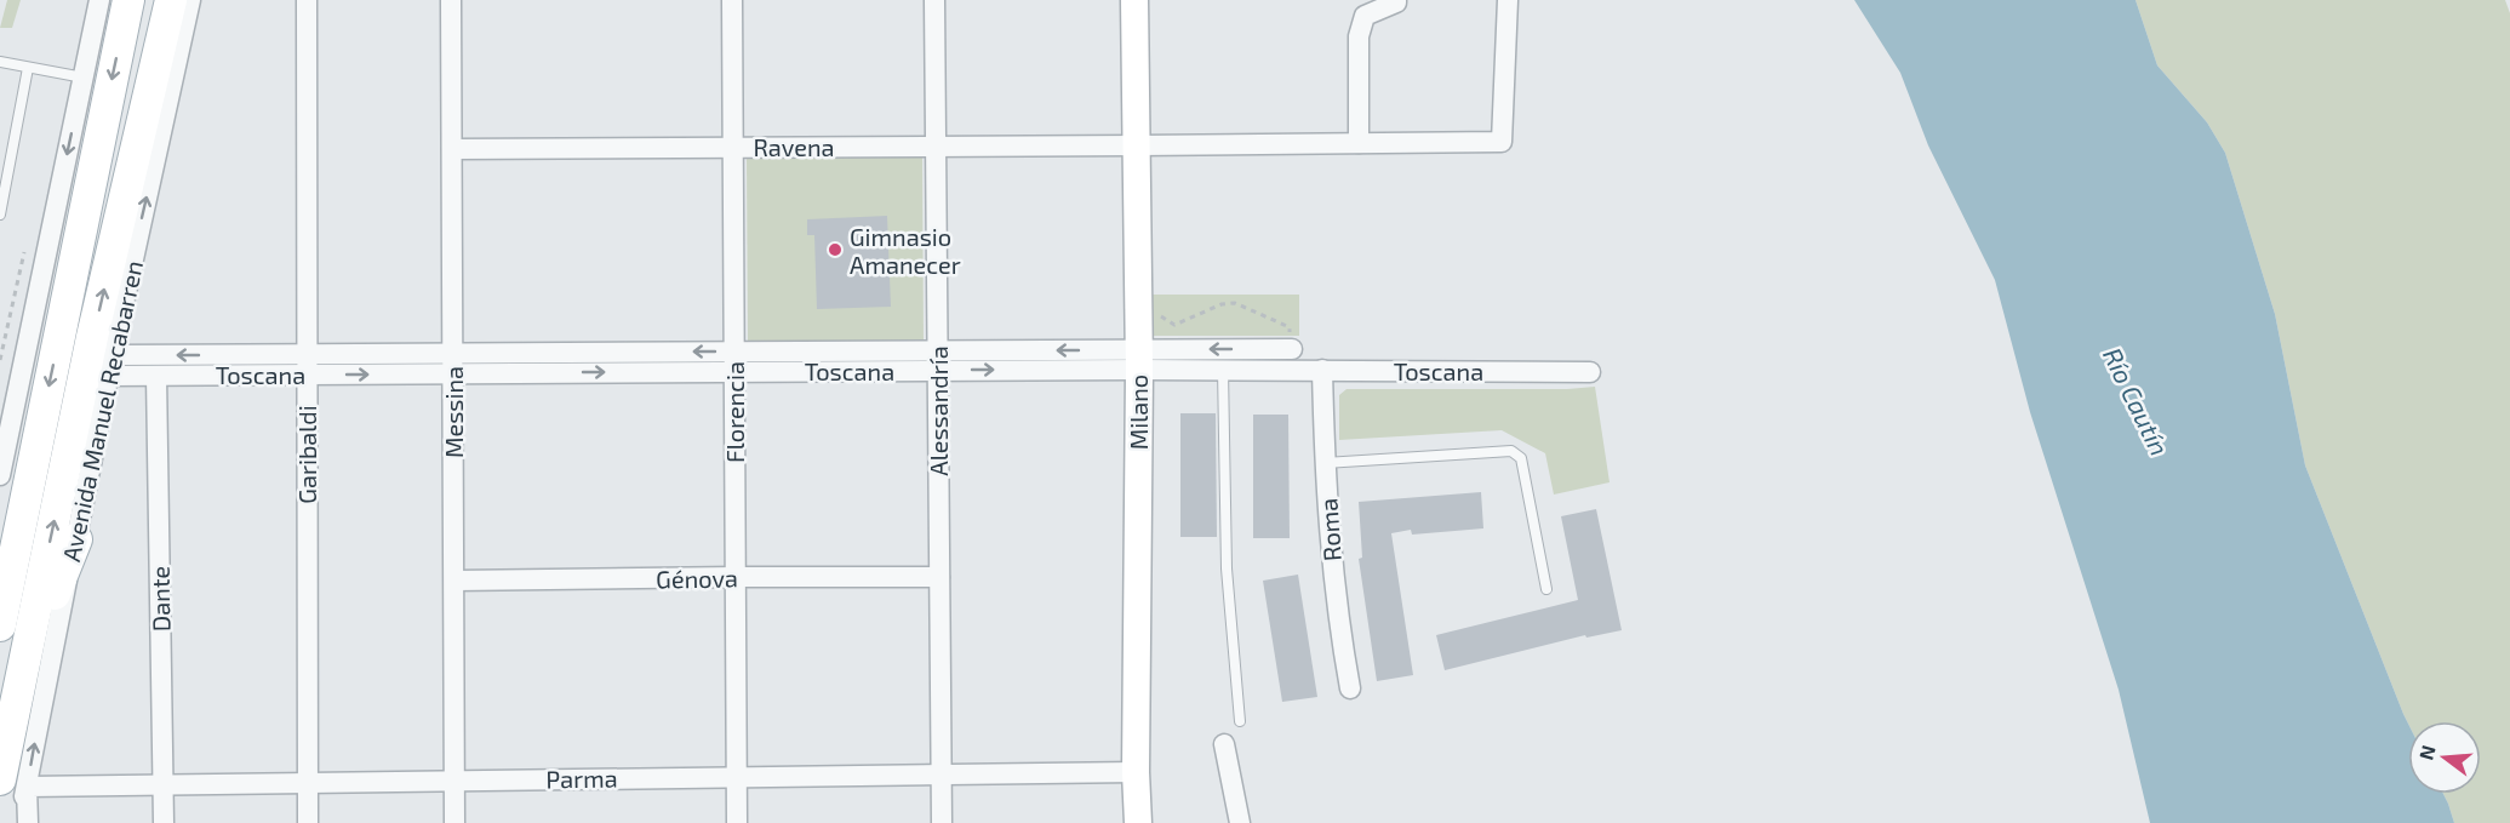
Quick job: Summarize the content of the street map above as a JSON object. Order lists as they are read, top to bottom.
{
  "streets": {
    "main road": ["Avenida Manuel Recabarren"],
    "street": [
      "Ravena",
      "Toscana",
      "Alessandría",
      "Messina",
      "Florencia",
      "Milano",
      "Garibaldi",
      "Roma",
      "Génova",
      "Dante",
      "Parma"
    ]
  },
  "crossings": [
    ["Ravena", "Alessandría"],
    ["Ravena", "Messina"],
    ["Ravena", "Florencia"],
    ["Ravena", "Milano"],
    ["Toscana", "Avenida Manuel Recabarren"],
    ["Toscana", "Alessandría"],
    ["Toscana", "Messina"],
    ["Toscana", "Florencia"],
    ["Toscana", "Milano"],
    ["Toscana", "Garibaldi"],
    ["Toscana", "Roma"],
    ["Toscana", "Dante"],
    ["Avenida Manuel Recabarren", "Parma"],
    ["Alessandría", "Génova"],
    ["Alessandría", "Parma"],
    ["Messina", "Génova"],
    ["Messina", "Parma"],
    ["Florencia", "Génova"],
    ["Florencia", "Parma"],
    ["Milano", "Parma"],
    ["Garibaldi", "Parma"],
    ["Dante", "Parma"]
  ],
  "water": ["Río Cautín"],
  "places": ["Gimnasio Amanecer"],
  "north": "left"
}
